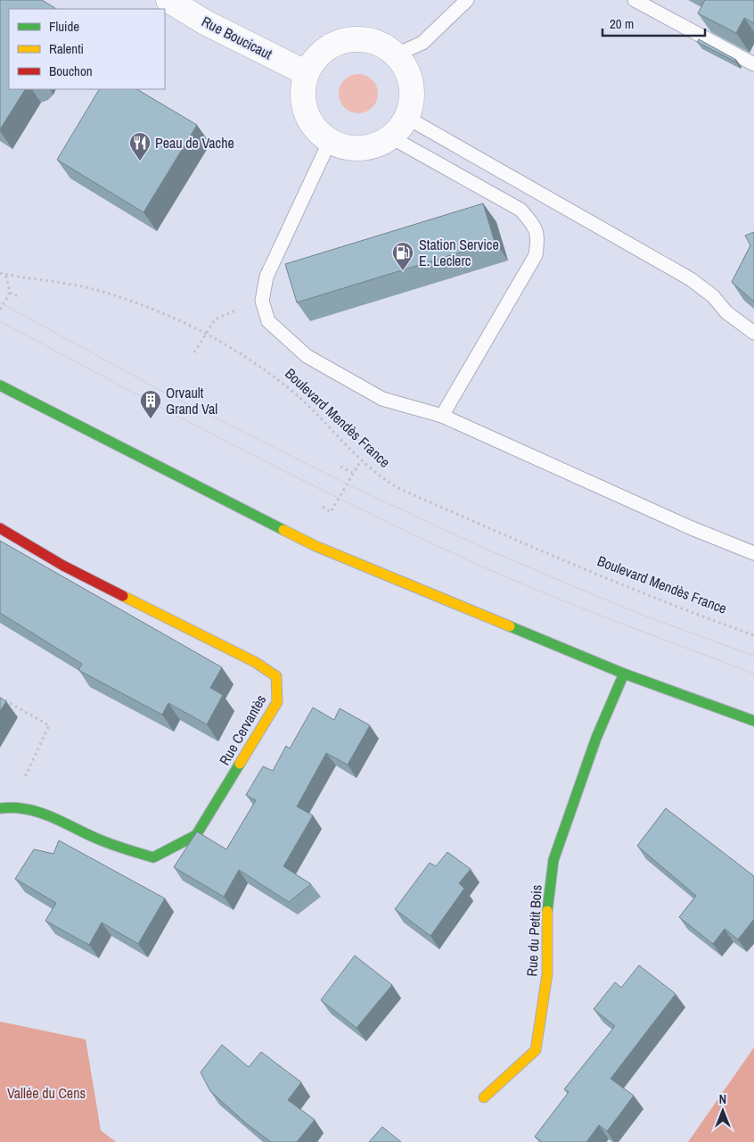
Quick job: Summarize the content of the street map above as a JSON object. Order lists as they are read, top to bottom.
{
  "streets": {
    "street": ["Rue Boucicaut", "Rue Cervantès", "Rue du Petit Bois"],
    "path": ["Boulevard Mendès France"]
  },
  "parks": ["Vallée du Cens"],
  "places": {
    "restaurant": ["Peau de Vache"],
    "fuel station": ["Station Service E. Leclerc"],
    "building": ["Orvault Grand Val"]
  },
  "legend": ["Fluide", "Ralenti", "Bouchon"],
  "scale_bar": "20 m",
  "north": "top"
}
